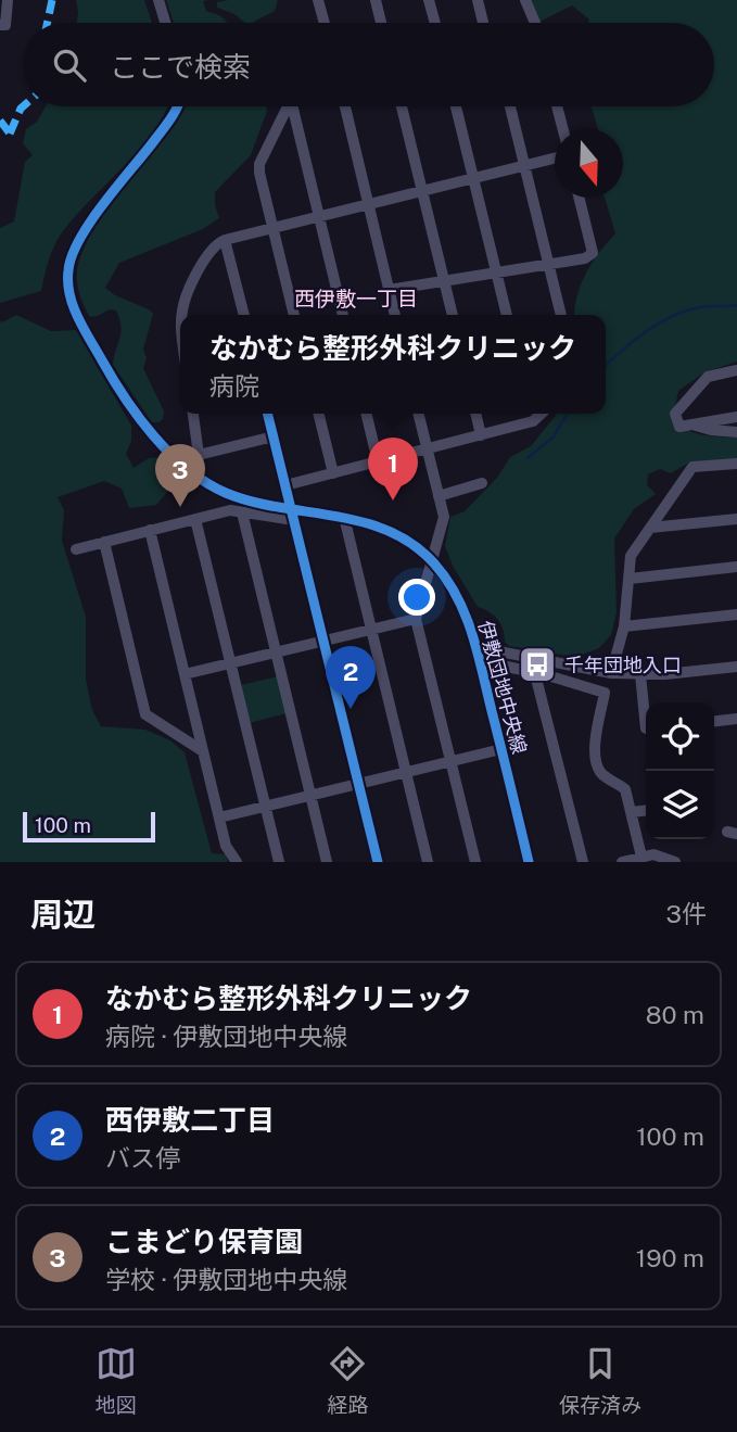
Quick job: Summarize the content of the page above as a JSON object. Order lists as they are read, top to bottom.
{
  "streets": {
    "street": ["伊敷団地中央線"]
  },
  "districts": ["西伊敷一丁目"],
  "places": {
    "bus stop": ["千年団地入口"]
  },
  "scale_bar": "100 m",
  "north": "bottom",
  "page": {
    "search": "ここで検索",
    "popup": ["なかむら整形外科クリニック", "病院"],
    "pins": ["1", "3", "2"],
    "scale": "100 m",
    "heading": ["周辺", "3件"],
    "list": [
      {
        "mark": "1",
        "name": "なかむら整形外科クリニック",
        "note": "病院 · 伊敷団地中央線",
        "value": "80 m"
      },
      {
        "mark": "2",
        "name": "西伊敷二丁目",
        "note": "バス停",
        "value": "100 m"
      },
      {
        "mark": "3",
        "name": "こまどり保育園",
        "note": "学校 · 伊敷団地中央線",
        "value": "190 m"
      }
    ],
    "nav": ["地図", "経路", "保存済み"]
  }
}
